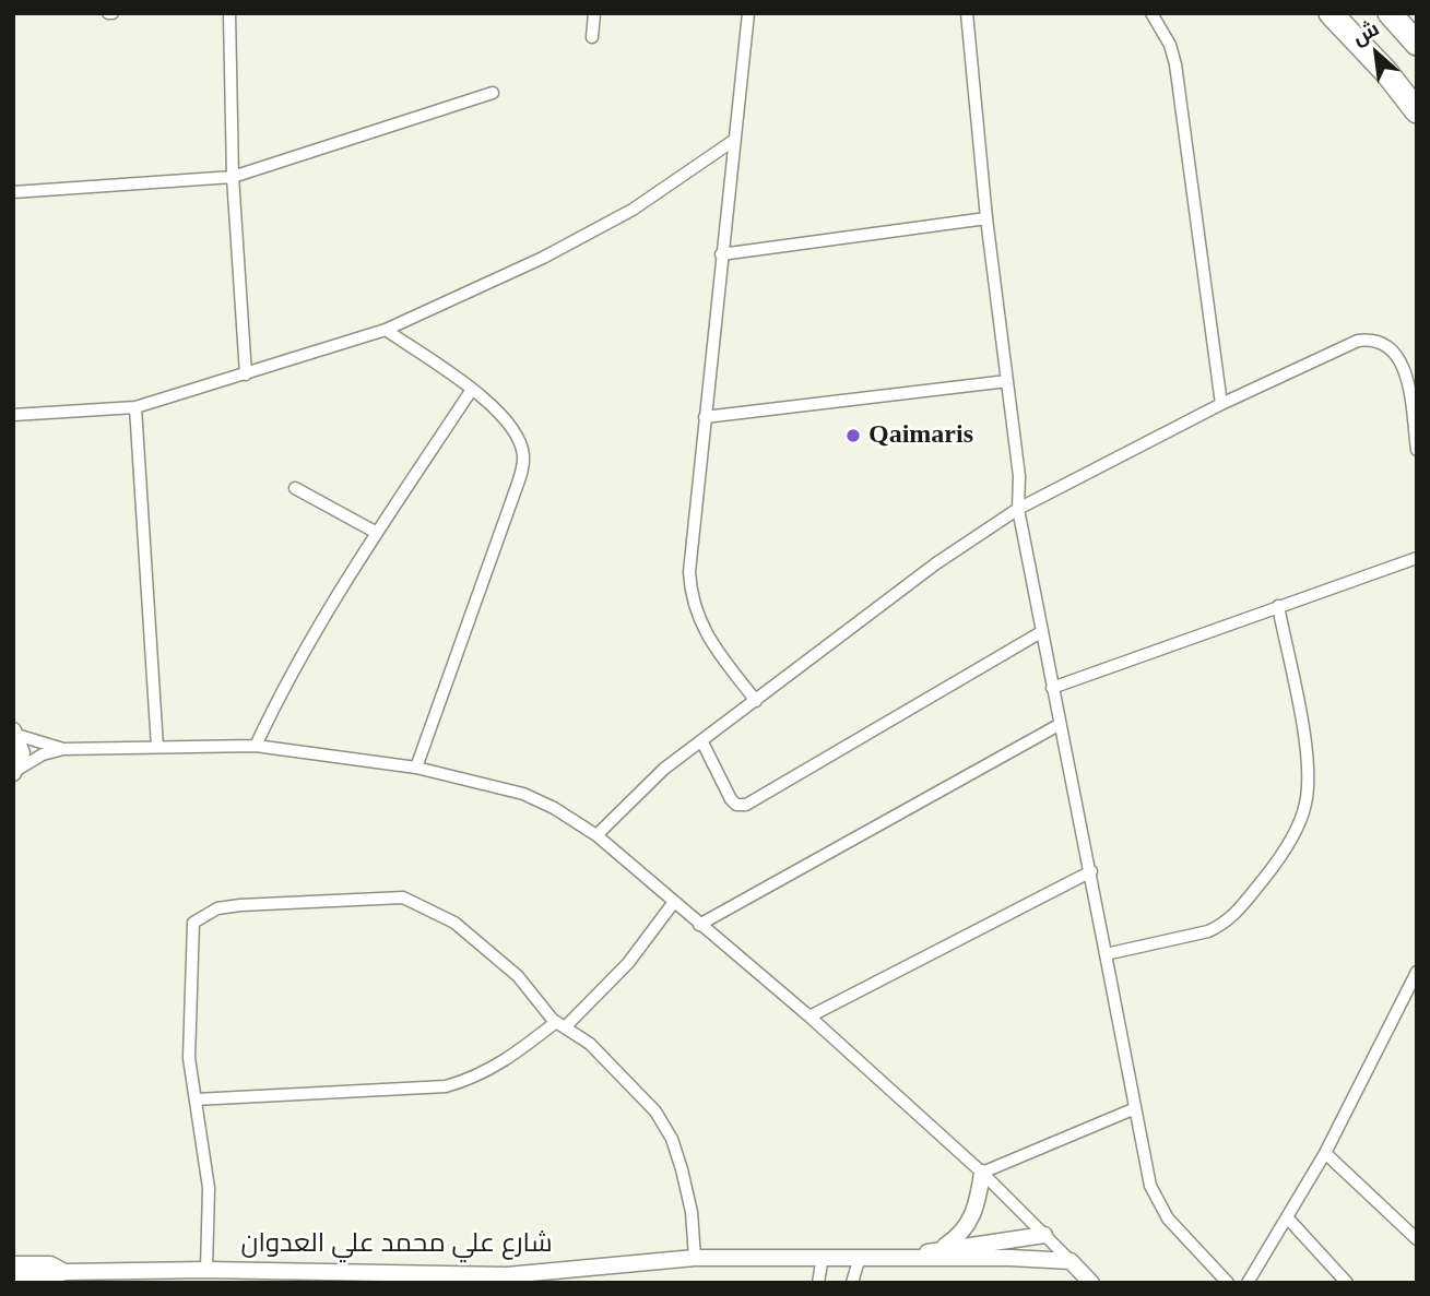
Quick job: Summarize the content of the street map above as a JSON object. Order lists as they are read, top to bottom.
{
  "streets": {
    "street": ["شارع علي محمد علي العدوان"]
  },
  "places": ["Qaimaris"],
  "north": "top left"
}
